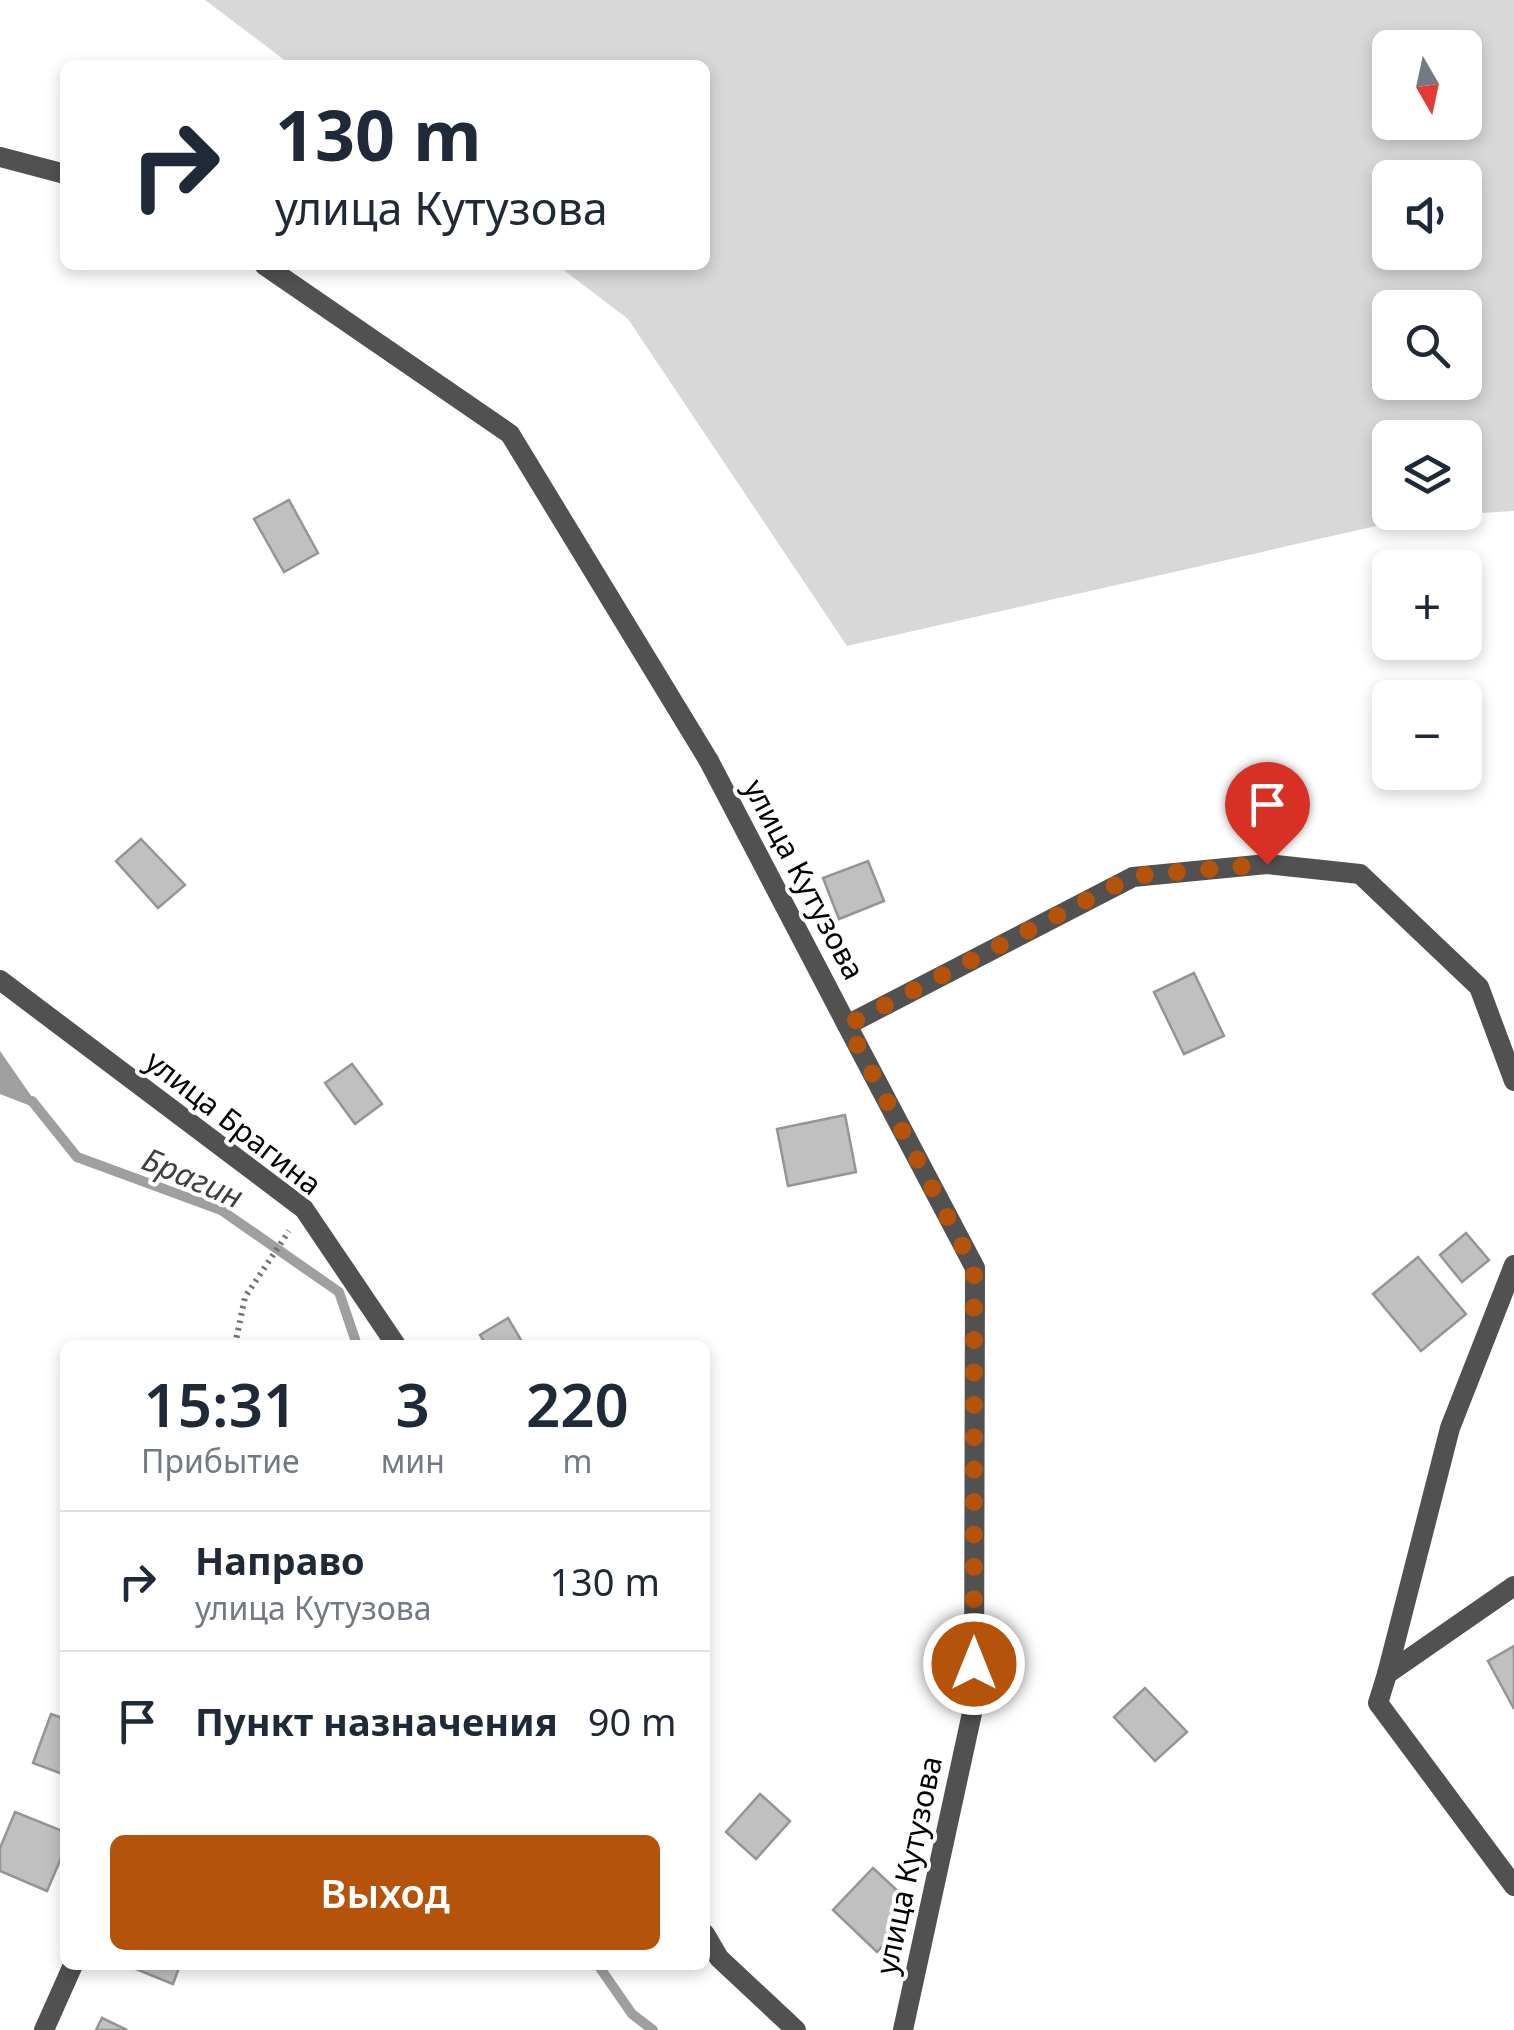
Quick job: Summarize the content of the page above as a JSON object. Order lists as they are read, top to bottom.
{
  "streets": {
    "street": ["улица Кутузова", "улица Брагина"]
  },
  "water": ["Брагин"],
  "north": "bottom",
  "page": {
    "map_buttons": ["+", "−"],
    "turn": ["130 m", "улица Кутузова"],
    "eta": [
      "15:31",
      "Прибытие",
      "3",
      "мин",
      "220",
      "m"
    ],
    "list": [
      {
        "name": "Направо",
        "note": "улица Кутузова",
        "value": "130 m"
      },
      {
        "name": "Пункт назначения",
        "value": "90 m"
      }
    ],
    "buttons": "Выход"
  }
}
